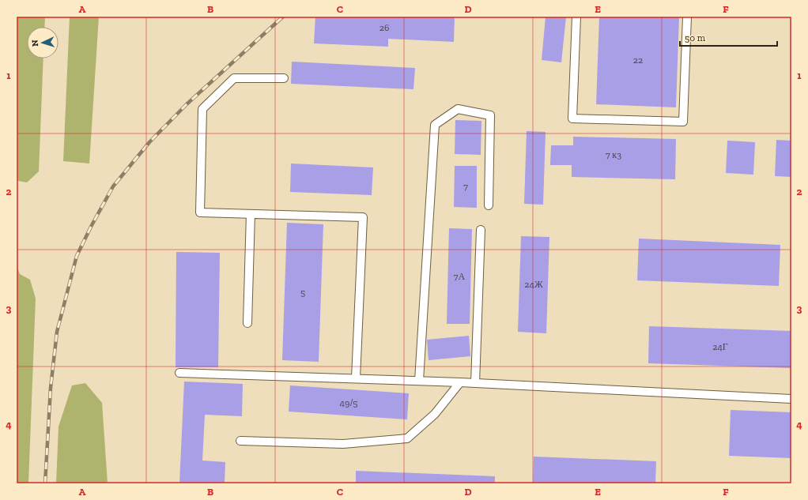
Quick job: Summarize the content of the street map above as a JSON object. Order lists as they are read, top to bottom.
{
  "house_numbers": [
    "26",
    "22",
    "7 к3",
    "7",
    "7А",
    "24Ж",
    "5",
    "24Г",
    "49/5"
  ],
  "scale_bar": "50 m",
  "north": "left",
  "grid": {
    "columns": [
      "A",
      "B",
      "C",
      "D",
      "E",
      "F"
    ],
    "rows": [
      "1",
      "2",
      "3",
      "4"
    ]
  }
}
